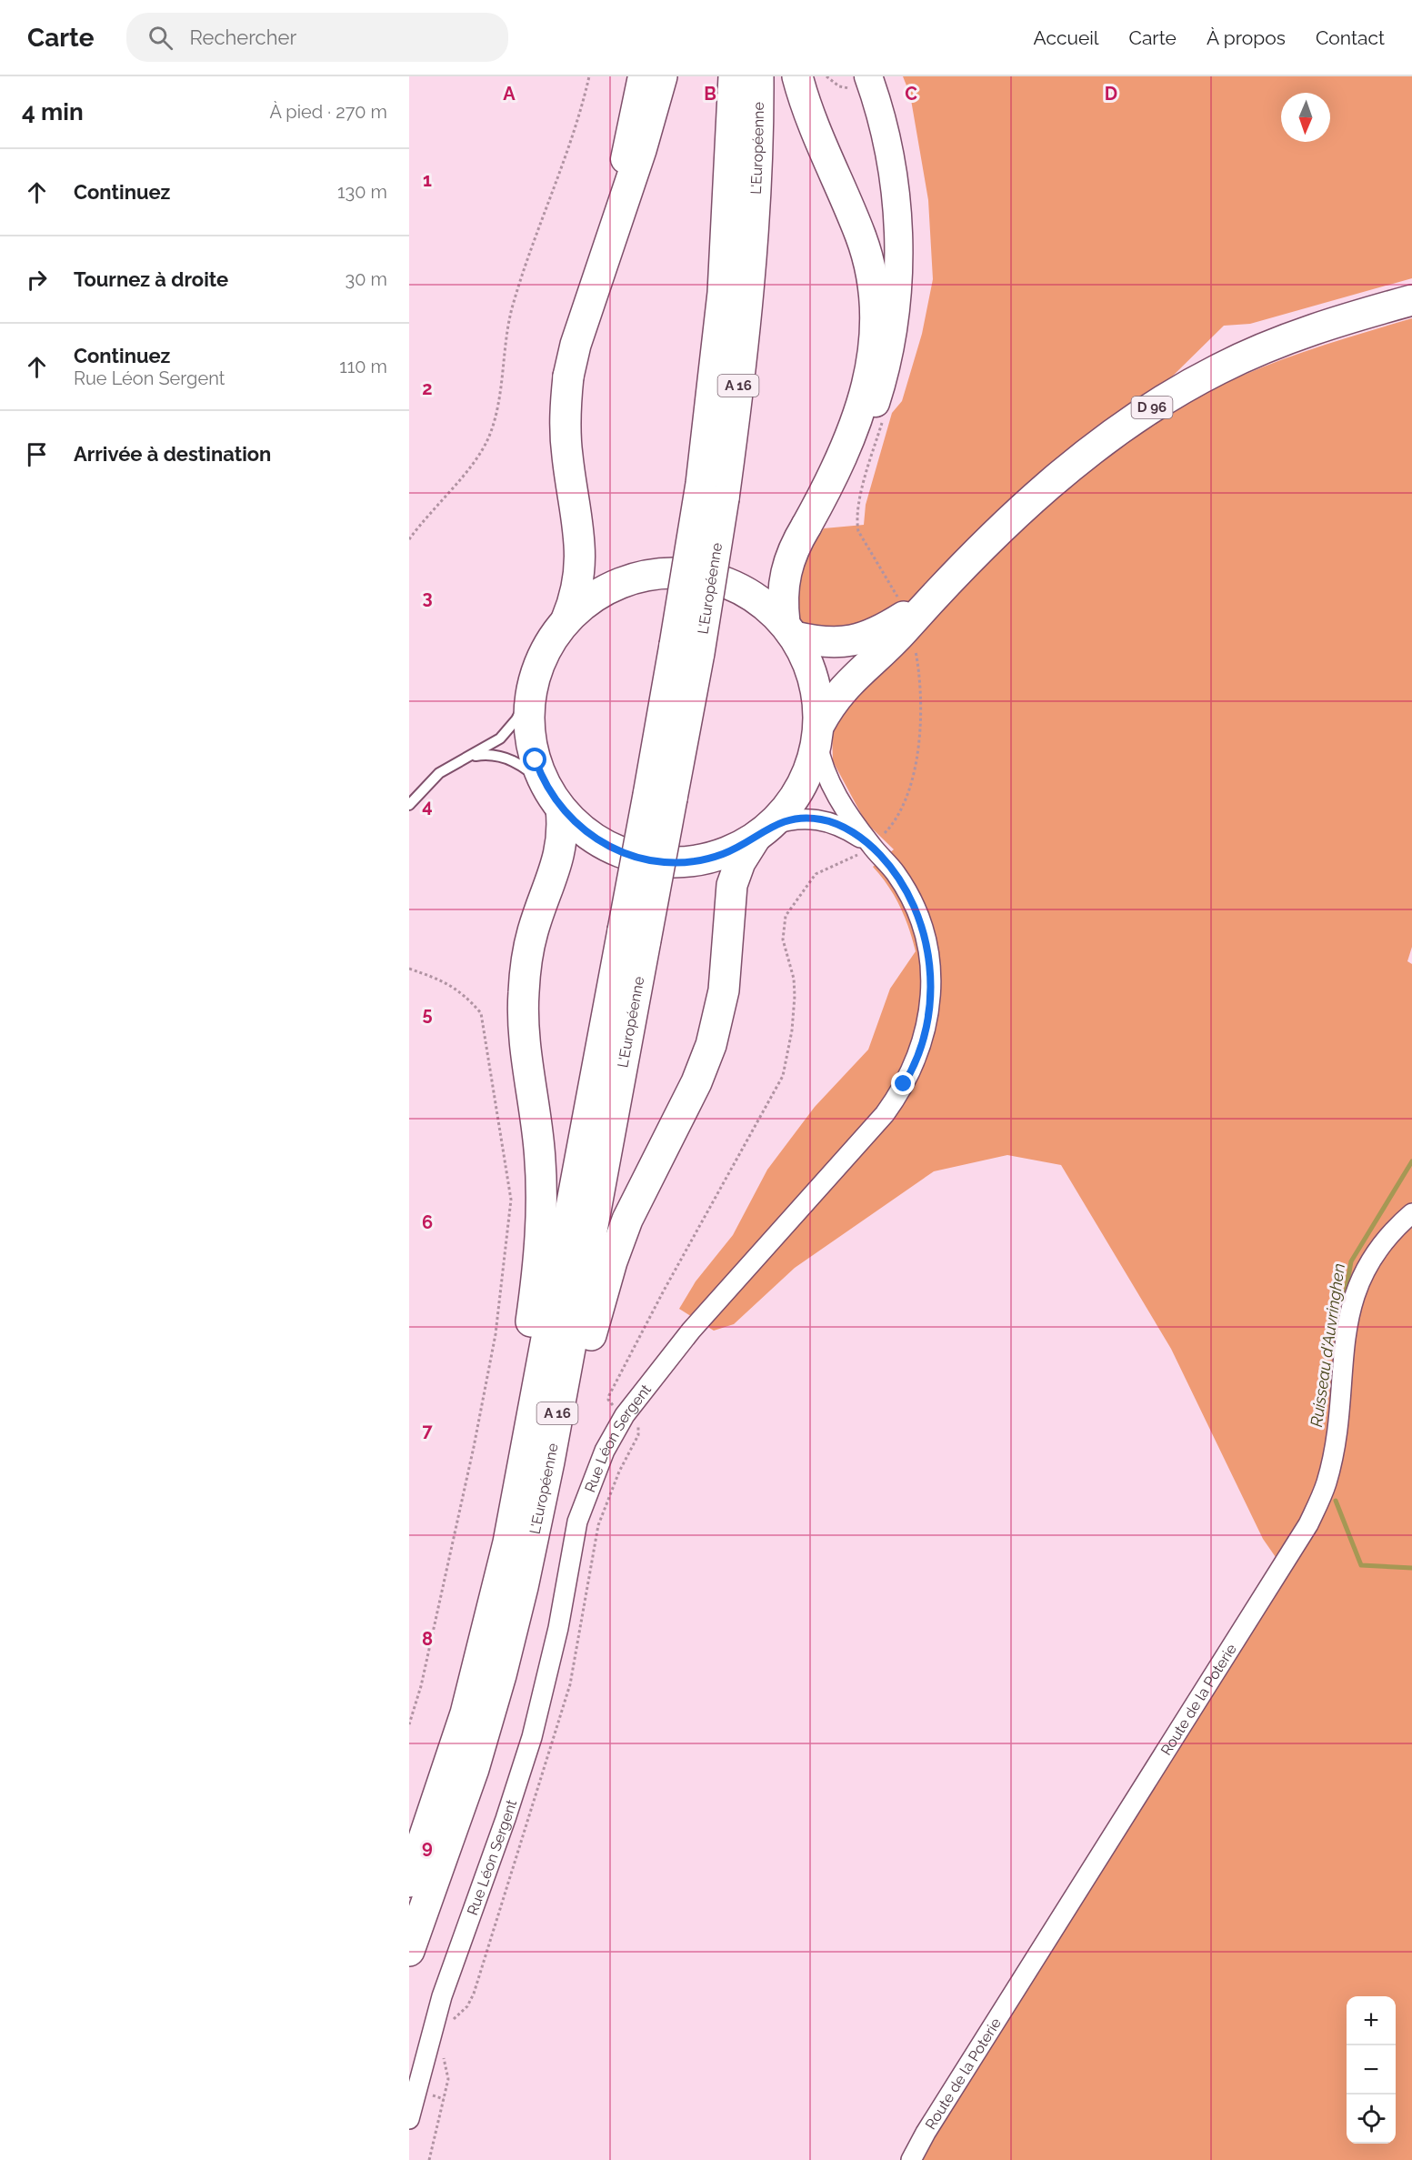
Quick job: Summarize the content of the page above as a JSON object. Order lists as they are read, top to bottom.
{
  "streets": {
    "main road": ["L'Européenne", "A 16", "D 96"],
    "street": ["Rue Léon Sergent", "Route de la Poterie"]
  },
  "water": ["Ruisseau d'Auvringhen"],
  "north": "bottom",
  "page": {
    "header": "Carte",
    "search": "Rechercher",
    "nav": [
      "Accueil",
      "Carte",
      "À propos",
      "Contact"
    ],
    "heading": ["4 min", "À pied · 270 m"],
    "list": [
      ["Continuez", "130 m"],
      ["Tournez à droite", "30 m"],
      ["Continuez", "Rue Léon Sergent", "110 m"],
      "Arrivée à destination"
    ],
    "map_buttons": ["+", "−"]
  },
  "grid": {
    "columns": [
      "A",
      "B",
      "C",
      "D"
    ],
    "rows": [
      "1",
      "2",
      "3",
      "4",
      "5",
      "6",
      "7",
      "8",
      "9"
    ]
  }
}
